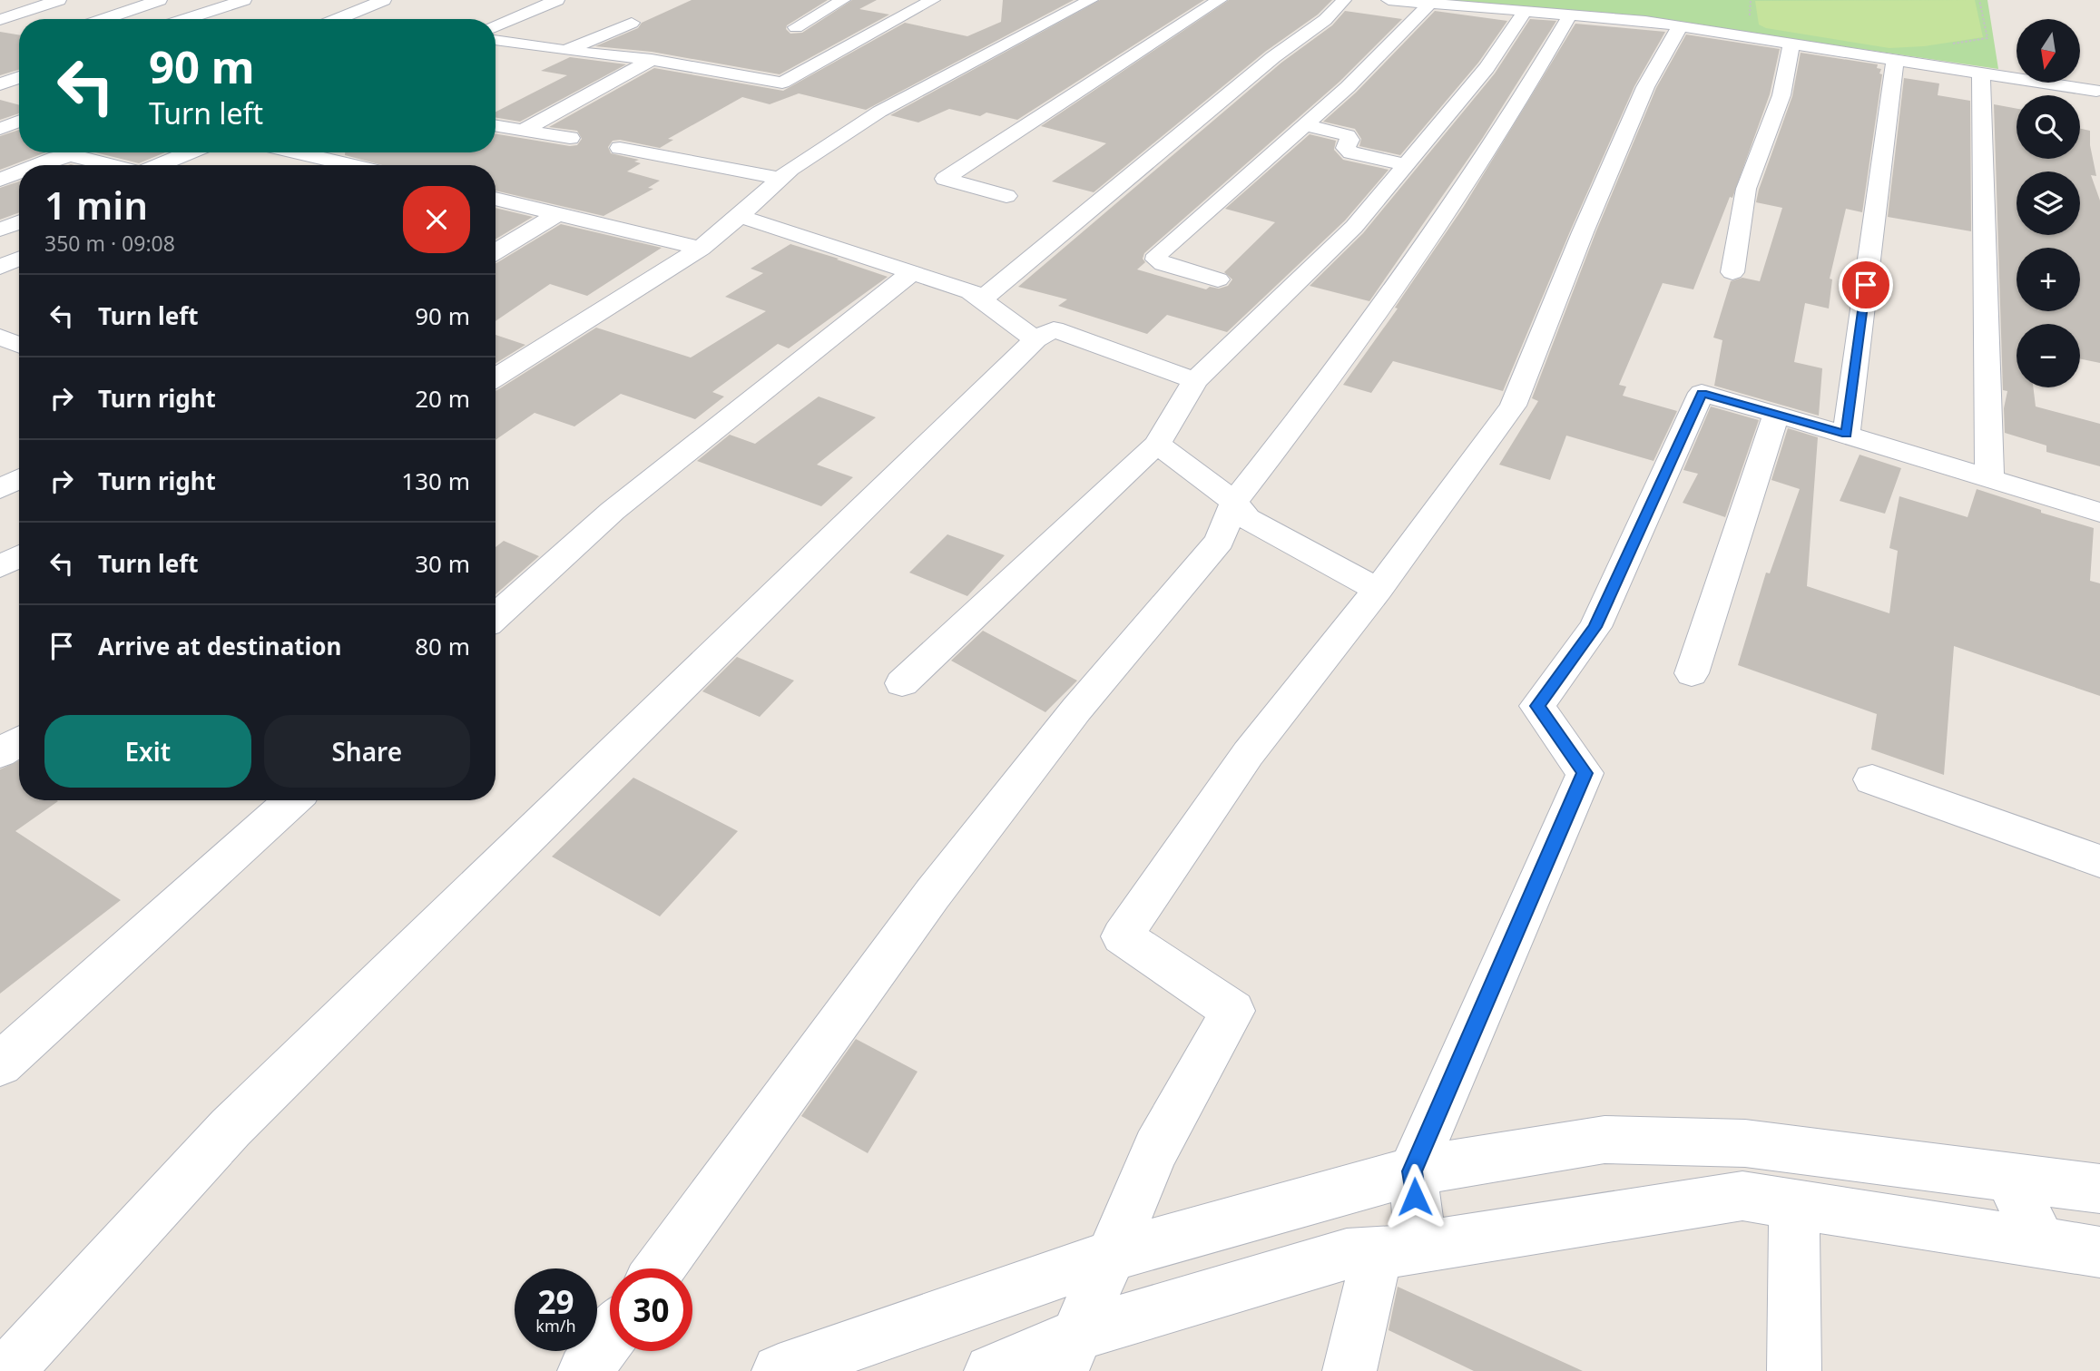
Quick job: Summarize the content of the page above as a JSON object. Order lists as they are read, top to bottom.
{
  "north": "bottom",
  "page": {
    "map_buttons": ["+", "−"],
    "turn": ["90 m", "Turn left"],
    "heading": ["1 min", "350 m · 09:08"],
    "list": [
      {
        "name": "Turn left",
        "value": "90 m"
      },
      {
        "name": "Turn right",
        "value": "20 m"
      },
      {
        "name": "Turn right",
        "value": "130 m"
      },
      {
        "name": "Turn left",
        "value": "30 m"
      },
      {
        "name": "Arrive at destination",
        "value": "80 m"
      }
    ],
    "buttons": ["Exit", "Share"],
    "speed": "29 km/h",
    "limit": "30"
  }
}
